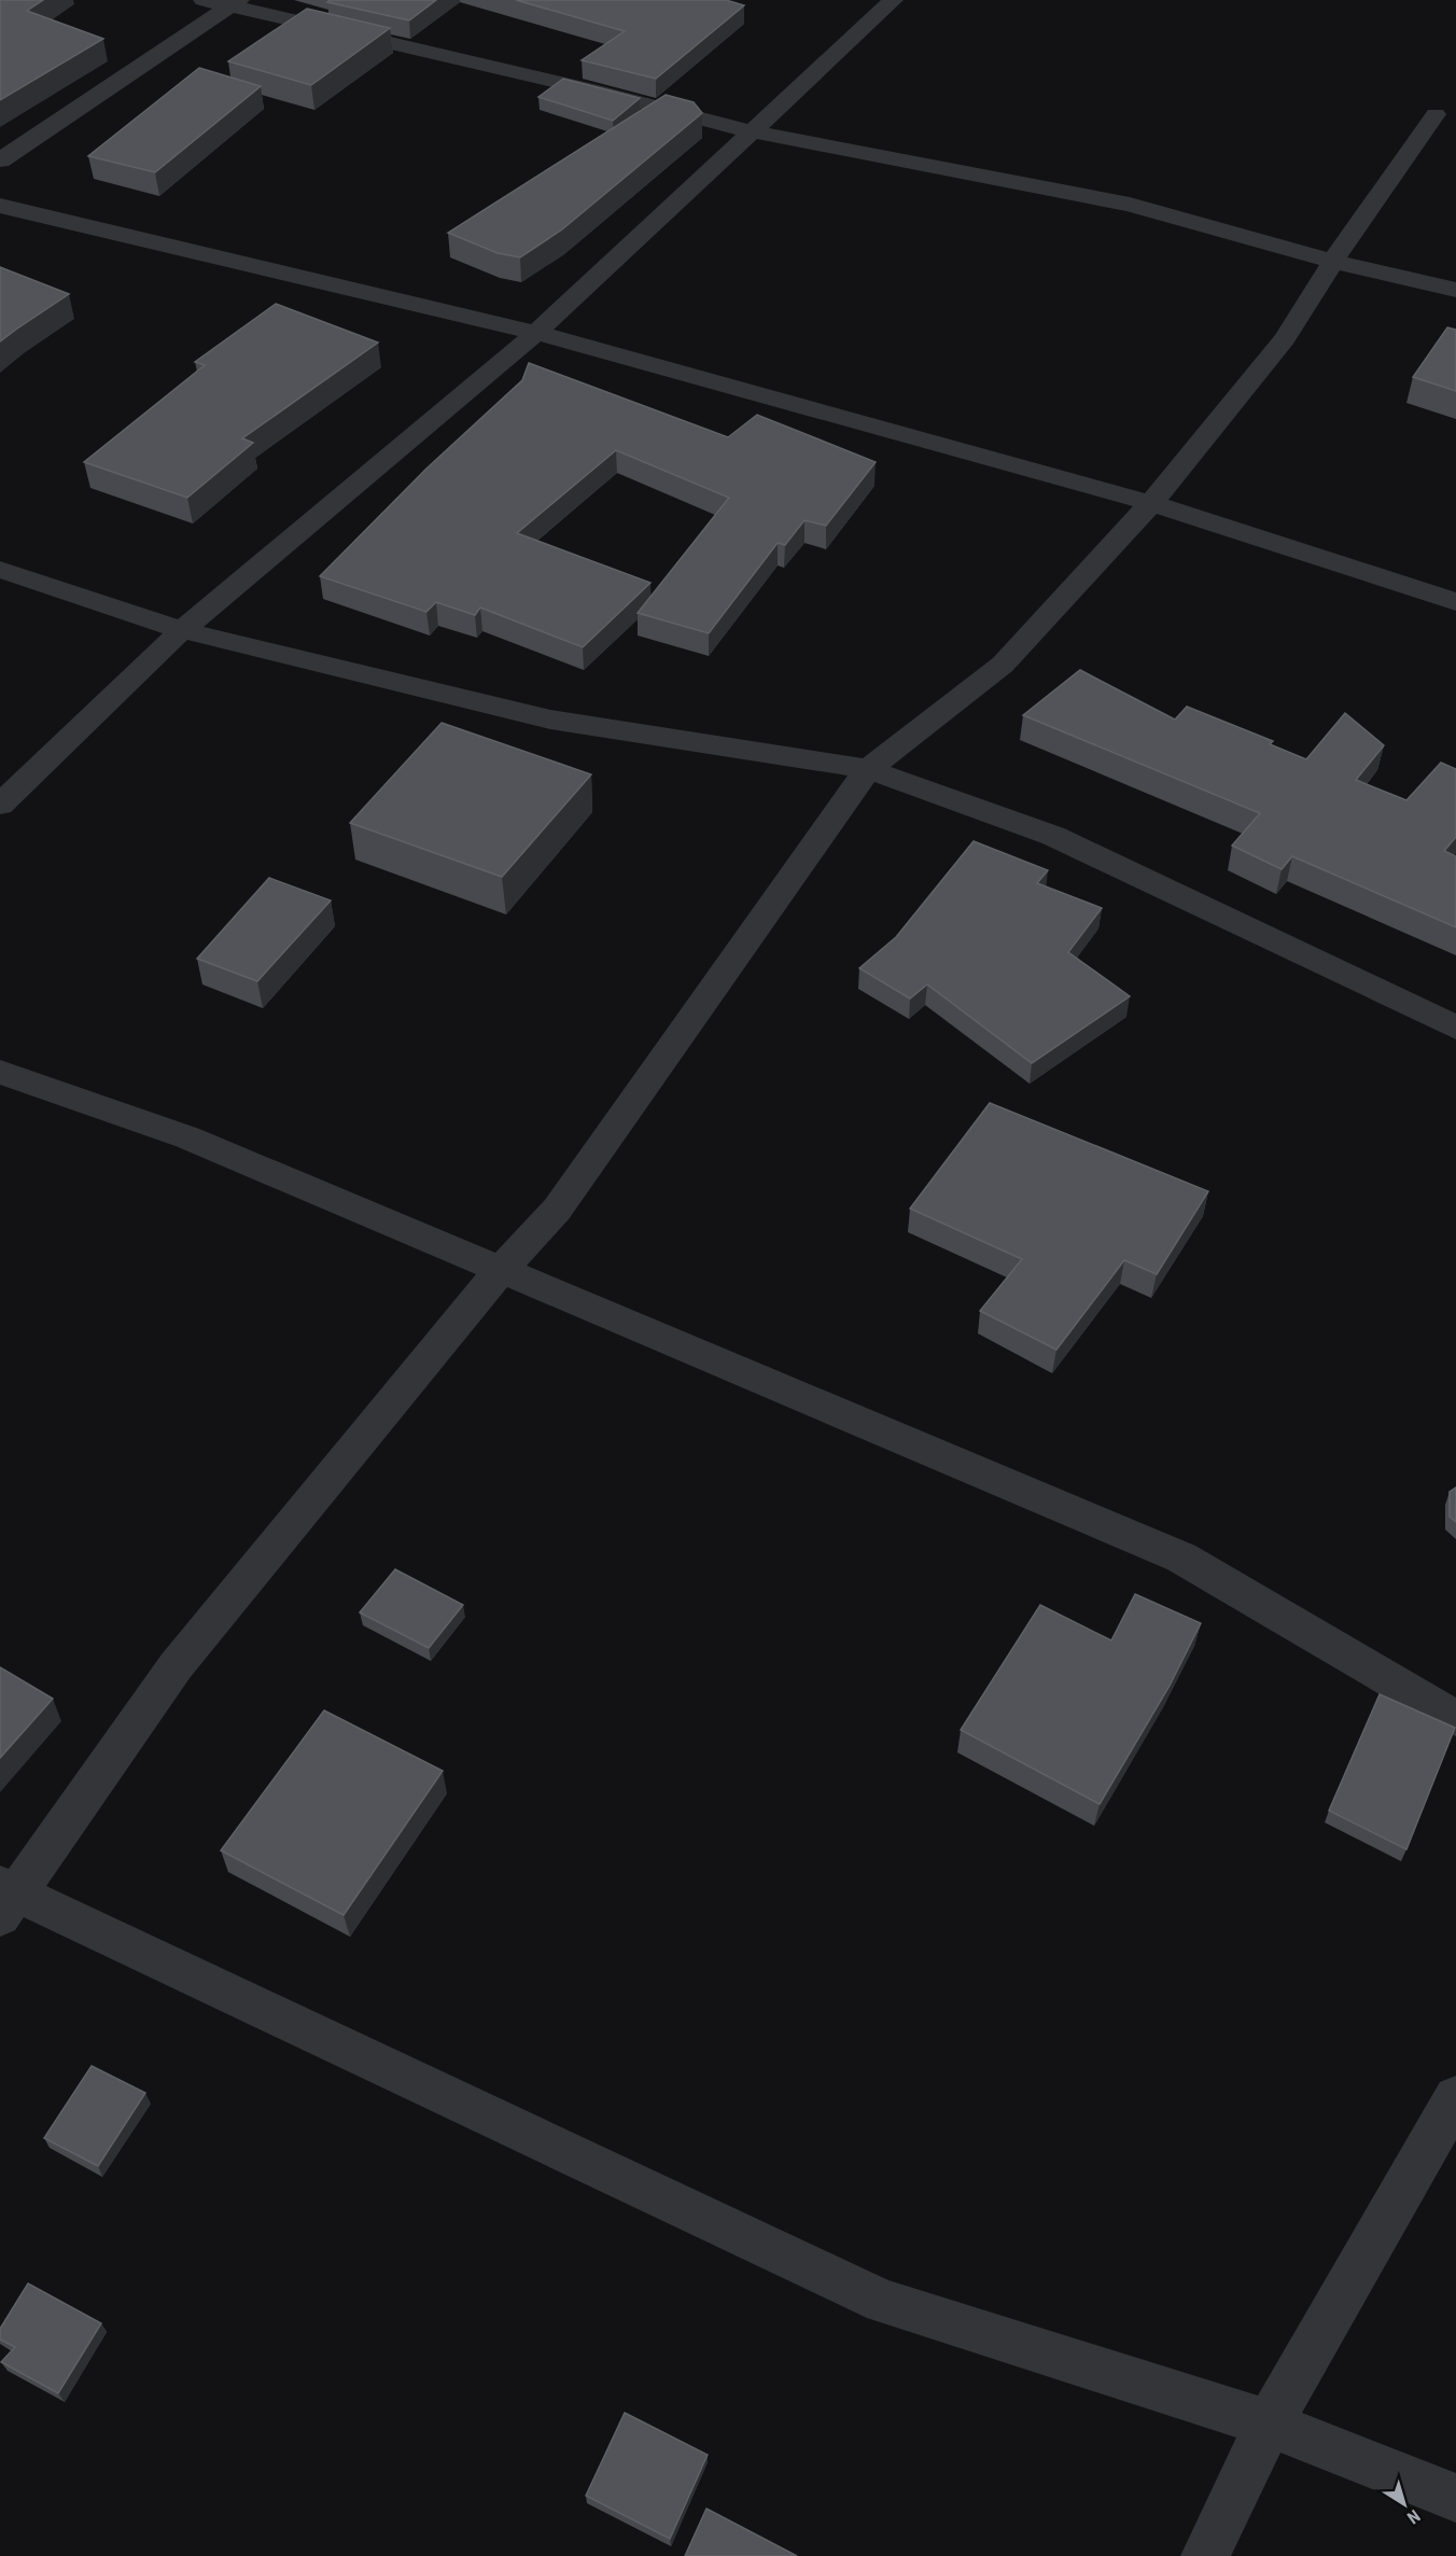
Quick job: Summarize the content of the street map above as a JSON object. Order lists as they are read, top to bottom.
{
  "north": "bottom right"
}
